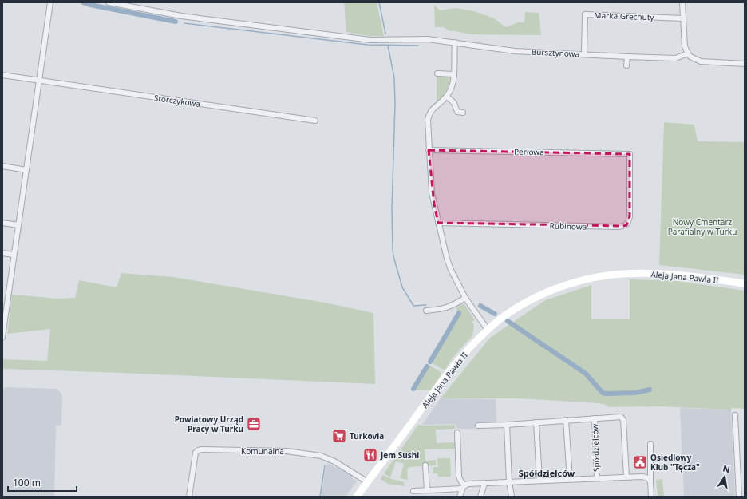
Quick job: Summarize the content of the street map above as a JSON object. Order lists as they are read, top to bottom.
{
  "streets": {
    "main road": ["Aleja Jana Pawła II"],
    "street": [
      "Marka Grechuty",
      "Bursztynowa",
      "Storczykowa",
      "Perłowa",
      "Rubinowa",
      "Spółdzielców",
      "Komunalna"
    ]
  },
  "crossings": [
    ["Marka Grechuty", "Bursztynowa"],
    ["Perłowa", "Rubinowa"],
    ["Aleja Jana Pawła II", "Komunalna"]
  ],
  "districts": ["Spółdzielców"],
  "parks": ["Nowy Cmentarz Parafialny w Turku"],
  "places": {
    "office": ["Powiatowy Urząd Pracy w Turku"],
    "supermarket": ["Turkovia"],
    "restaurant": ["Jem Sushi"],
    "public building": ["Osiedlowy Klub \"Tęcza\""]
  },
  "scale_bar": "100 m",
  "north": "top"
}
